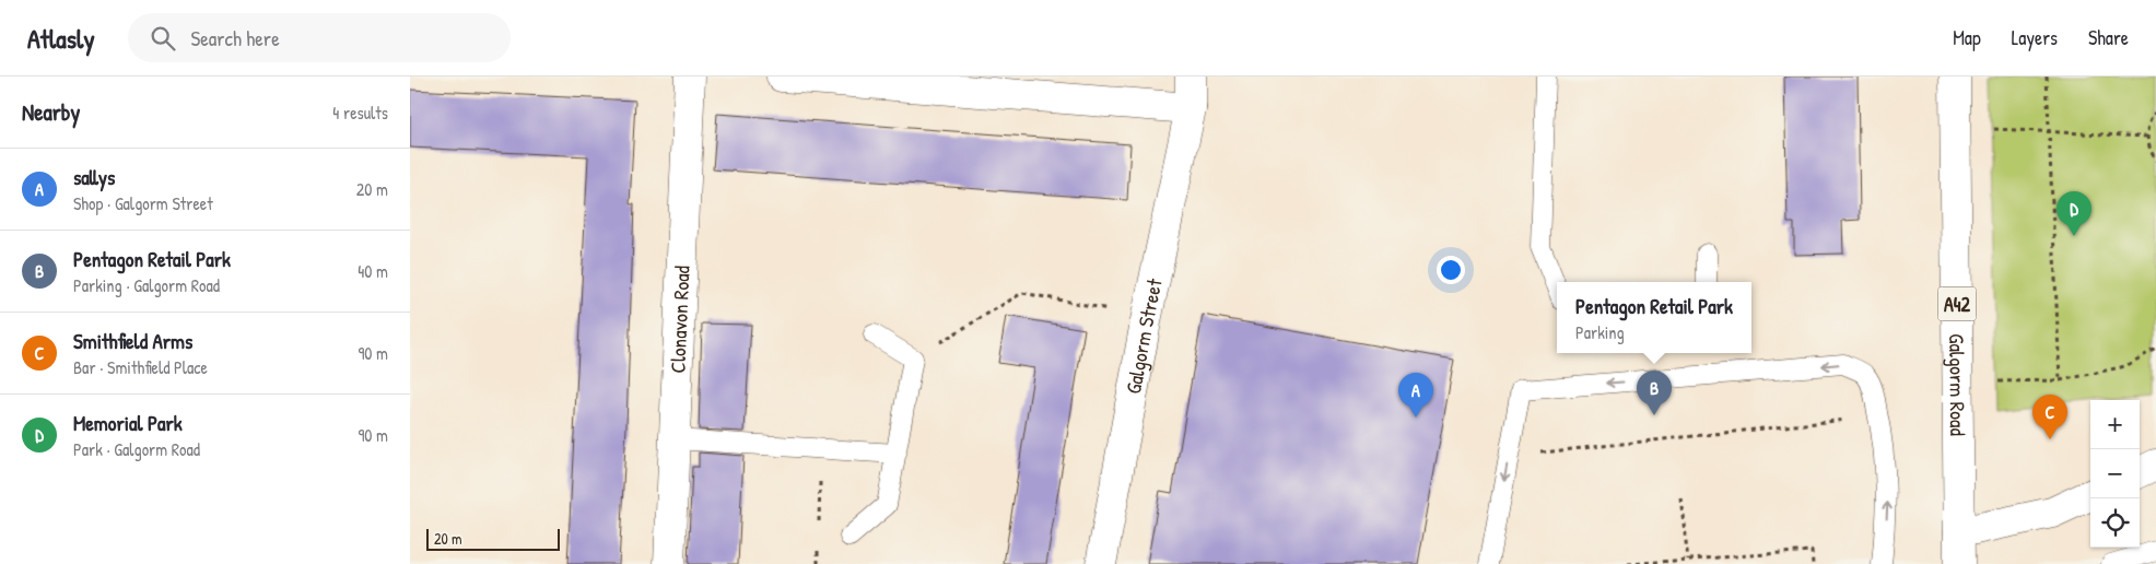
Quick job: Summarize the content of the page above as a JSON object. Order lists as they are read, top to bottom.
{
  "streets": {
    "street": [
      "A42",
      "Clonavon Road",
      "Galgorm Street",
      "Galgorm Road"
    ]
  },
  "scale_bar": "20 m",
  "page": {
    "header": "Atlasly",
    "search": "Search here",
    "nav": ["Map", "Layers", "Share"],
    "heading": ["Nearby", "4 results"],
    "list": [
      {
        "mark": "A",
        "name": "sallys",
        "note": "Shop · Galgorm Street",
        "value": "20 m"
      },
      {
        "mark": "B",
        "name": "Pentagon Retail Park",
        "note": "Parking · Galgorm Road",
        "value": "40 m"
      },
      {
        "mark": "C",
        "name": "Smithfield Arms",
        "note": "Bar · Smithfield Place",
        "value": "90 m"
      },
      {
        "mark": "D",
        "name": "Memorial Park",
        "note": "Park · Galgorm Road",
        "value": "90 m"
      }
    ],
    "pins": [
      "D",
      "B",
      "A",
      "C"
    ],
    "popup": ["Pentagon Retail Park", "Parking"],
    "map_buttons": ["+", "−"],
    "scale": "20 m"
  }
}
